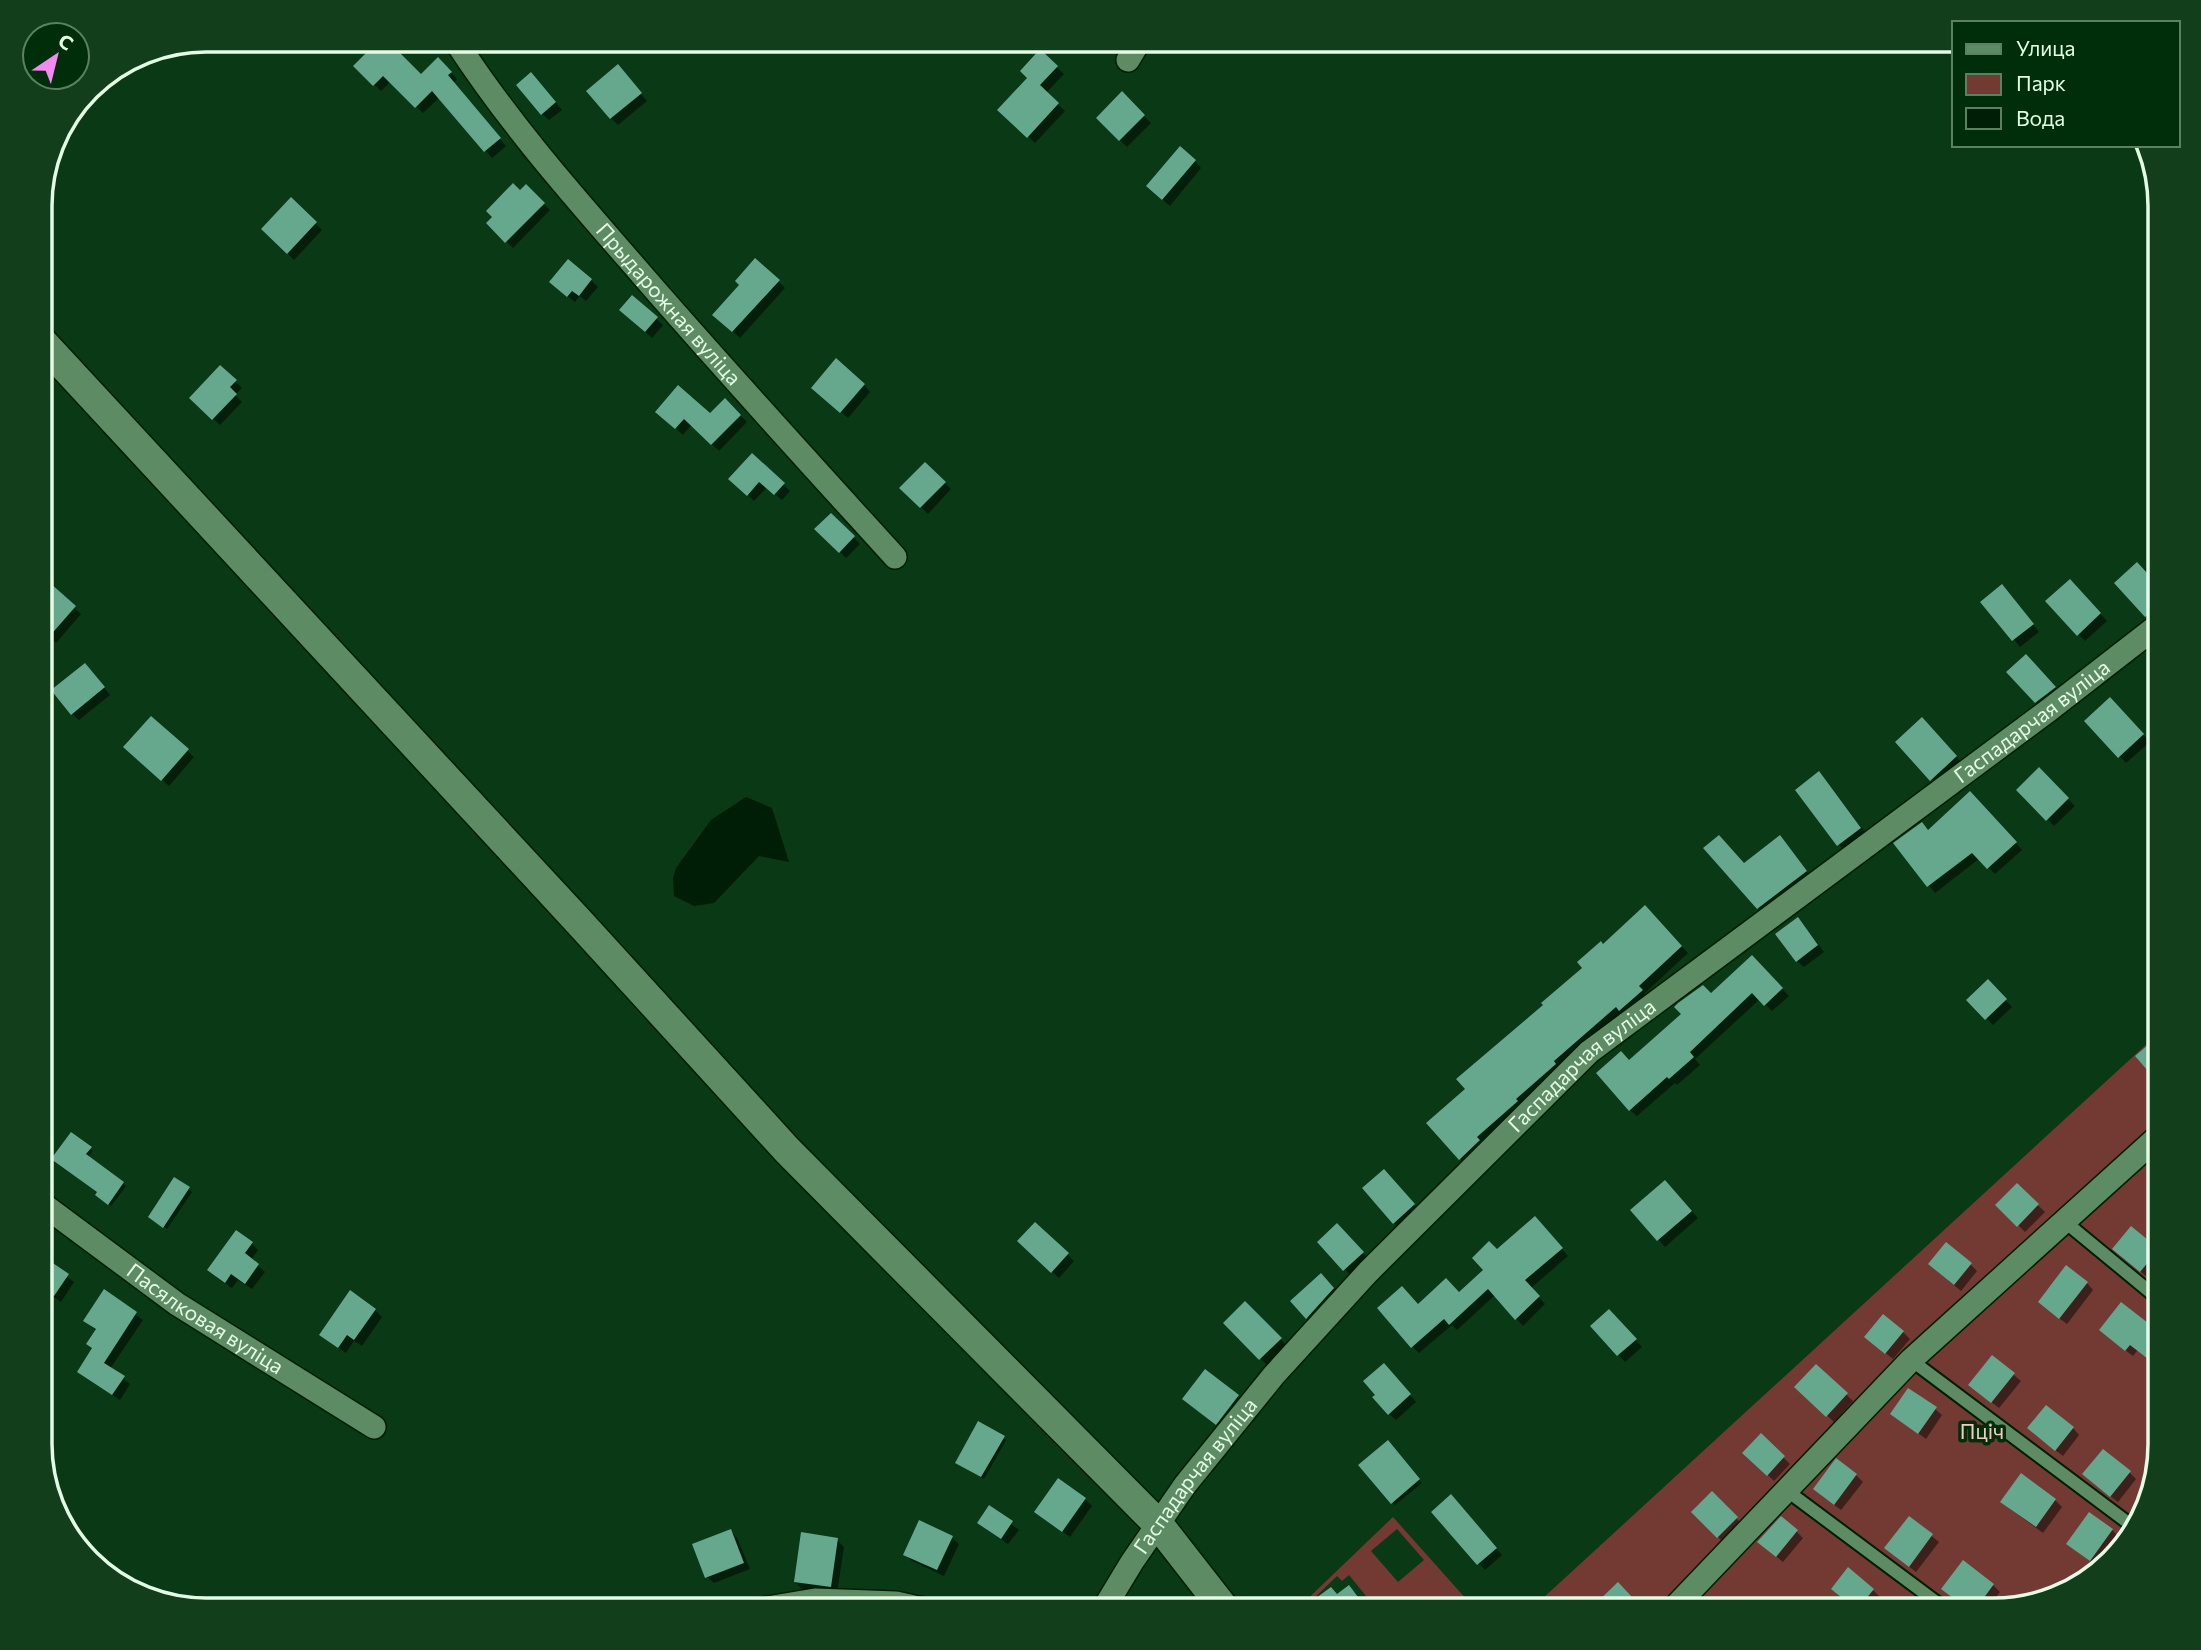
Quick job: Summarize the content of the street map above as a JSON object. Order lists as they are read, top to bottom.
{
  "streets": {
    "street": ["Прыдарожная вуліца", "Гаспадарчая вуліца", "Пасялковая вуліца"]
  },
  "parks": ["Пціч"],
  "legend": ["Улица", "Парк", "Вода"],
  "north": "top right"
}
